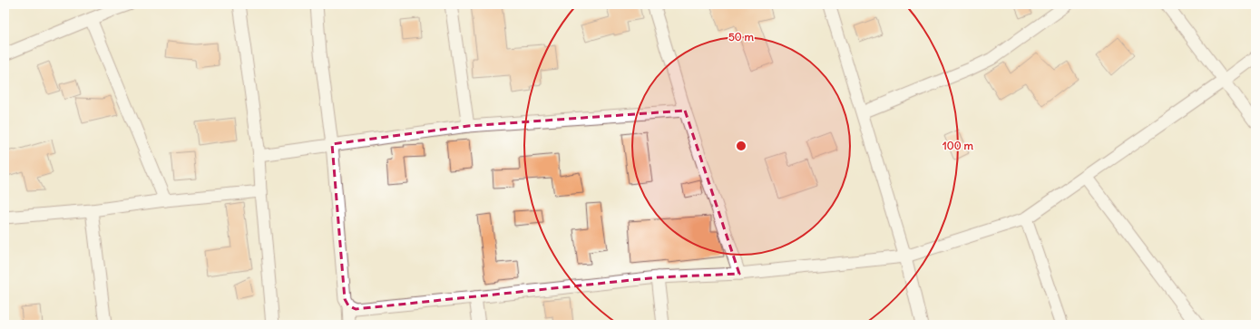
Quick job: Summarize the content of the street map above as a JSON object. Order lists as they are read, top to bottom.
{
  "rings": ["50 m", "100 m"]
}
